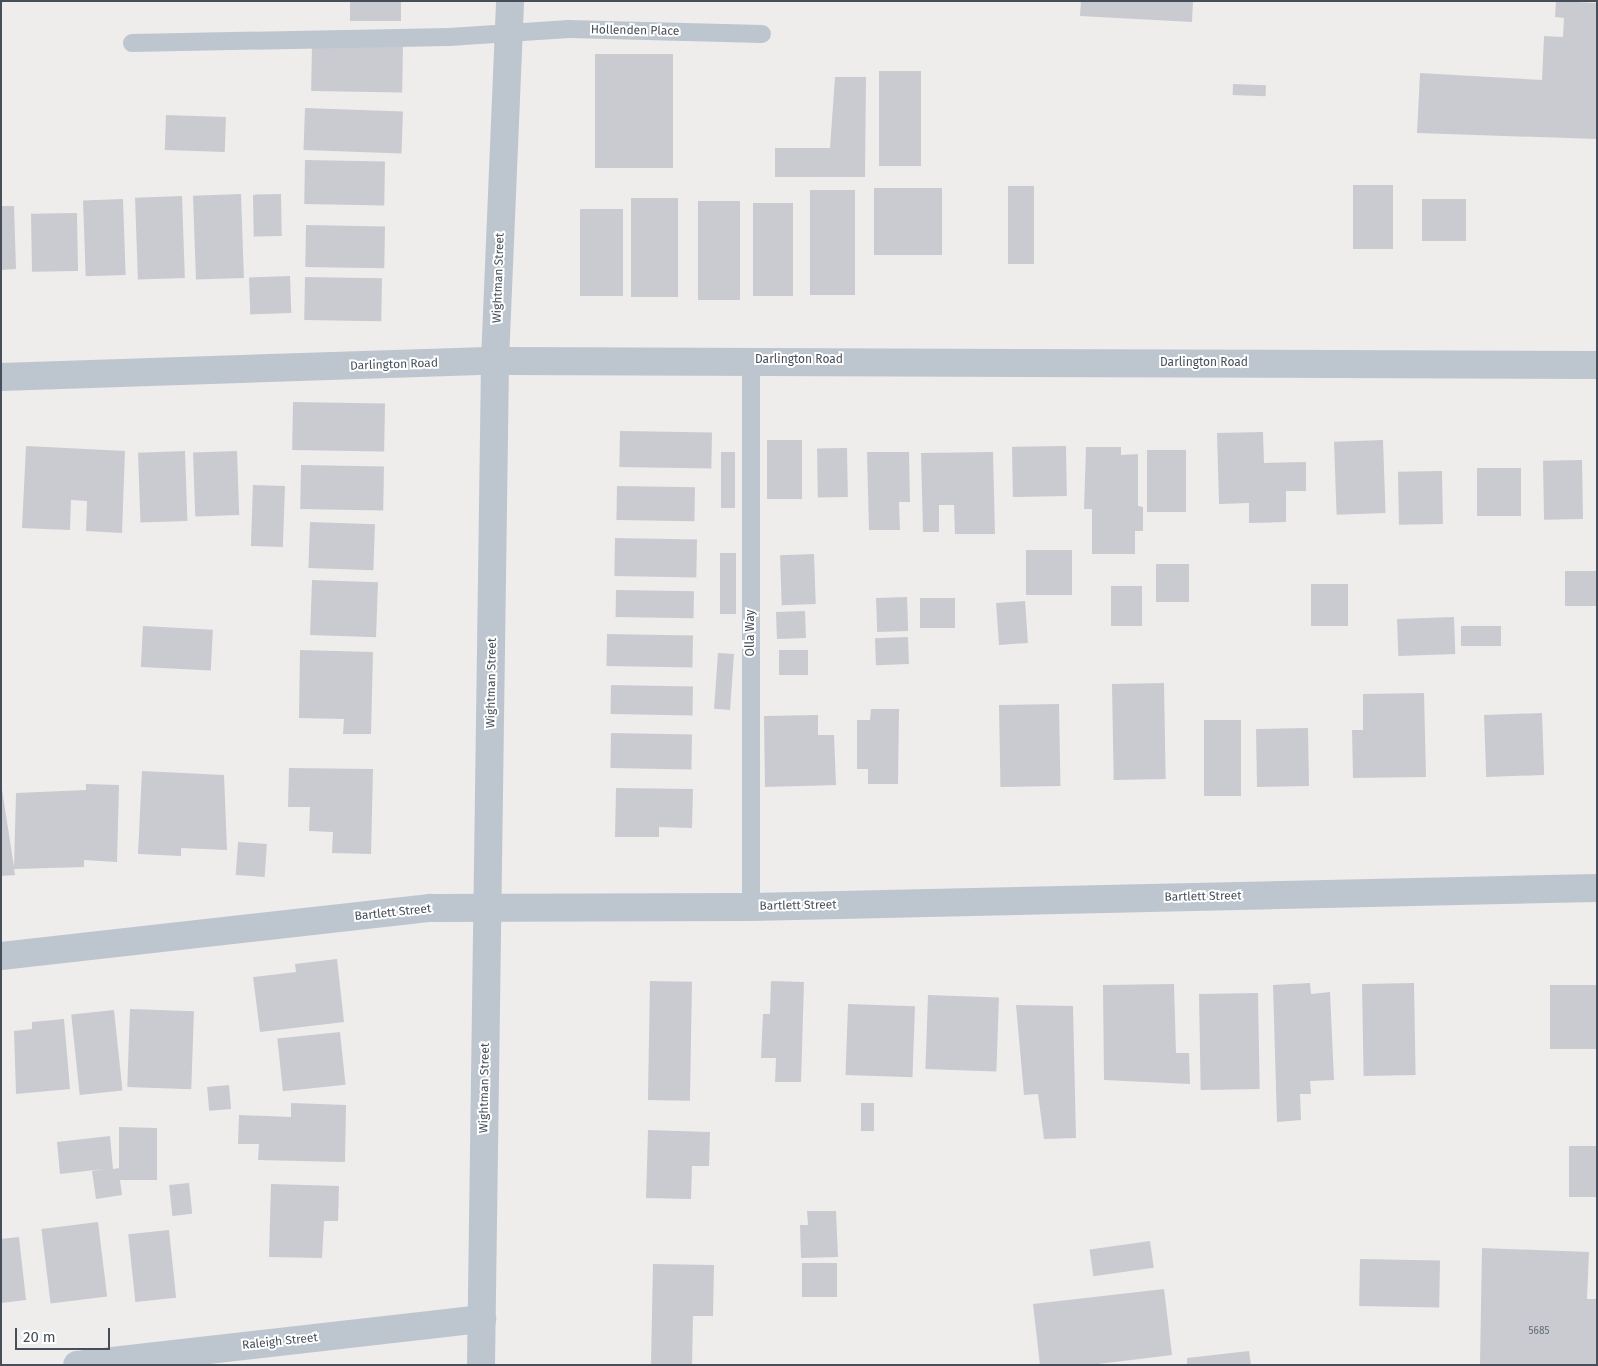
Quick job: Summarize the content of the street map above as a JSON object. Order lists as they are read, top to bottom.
{
  "streets": {
    "street": [
      "Wightman Street",
      "Darlington Road",
      "Bartlett Street",
      "Raleigh Street"
    ],
    "lane": ["Hollenden Place", "Olla Way"]
  },
  "crossings": [
    ["Hollenden Place", "Wightman Street"],
    ["Wightman Street", "Darlington Road"],
    ["Wightman Street", "Bartlett Street"],
    ["Wightman Street", "Raleigh Street"],
    ["Darlington Road", "Olla Way"],
    ["Olla Way", "Bartlett Street"]
  ],
  "house_numbers": ["5685"],
  "scale_bar": "20 m"
}
